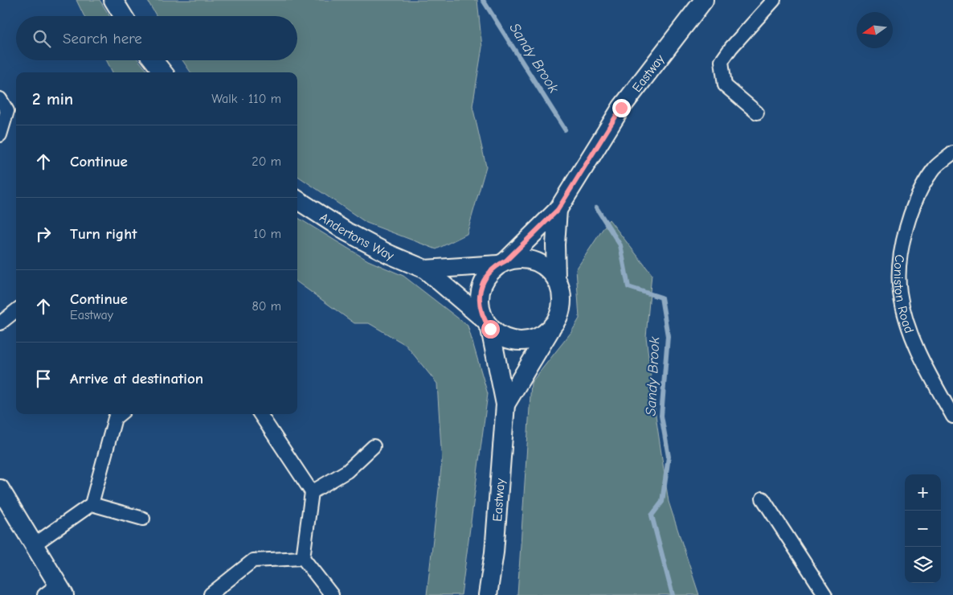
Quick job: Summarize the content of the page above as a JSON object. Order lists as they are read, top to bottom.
{
  "streets": {
    "main road": ["Eastway", "Andertons Way"],
    "street": ["Coniston Road"]
  },
  "crossings": [
    ["Eastway", "Andertons Way"]
  ],
  "water": ["Sandy Brook"],
  "north": "left",
  "page": {
    "search": "Search here",
    "heading": ["2 min", "Walk · 110 m"],
    "list": [
      ["Continue", "20 m"],
      ["Turn right", "10 m"],
      ["Continue", "Eastway", "80 m"],
      "Arrive at destination"
    ],
    "map_buttons": ["+", "−"]
  }
}
